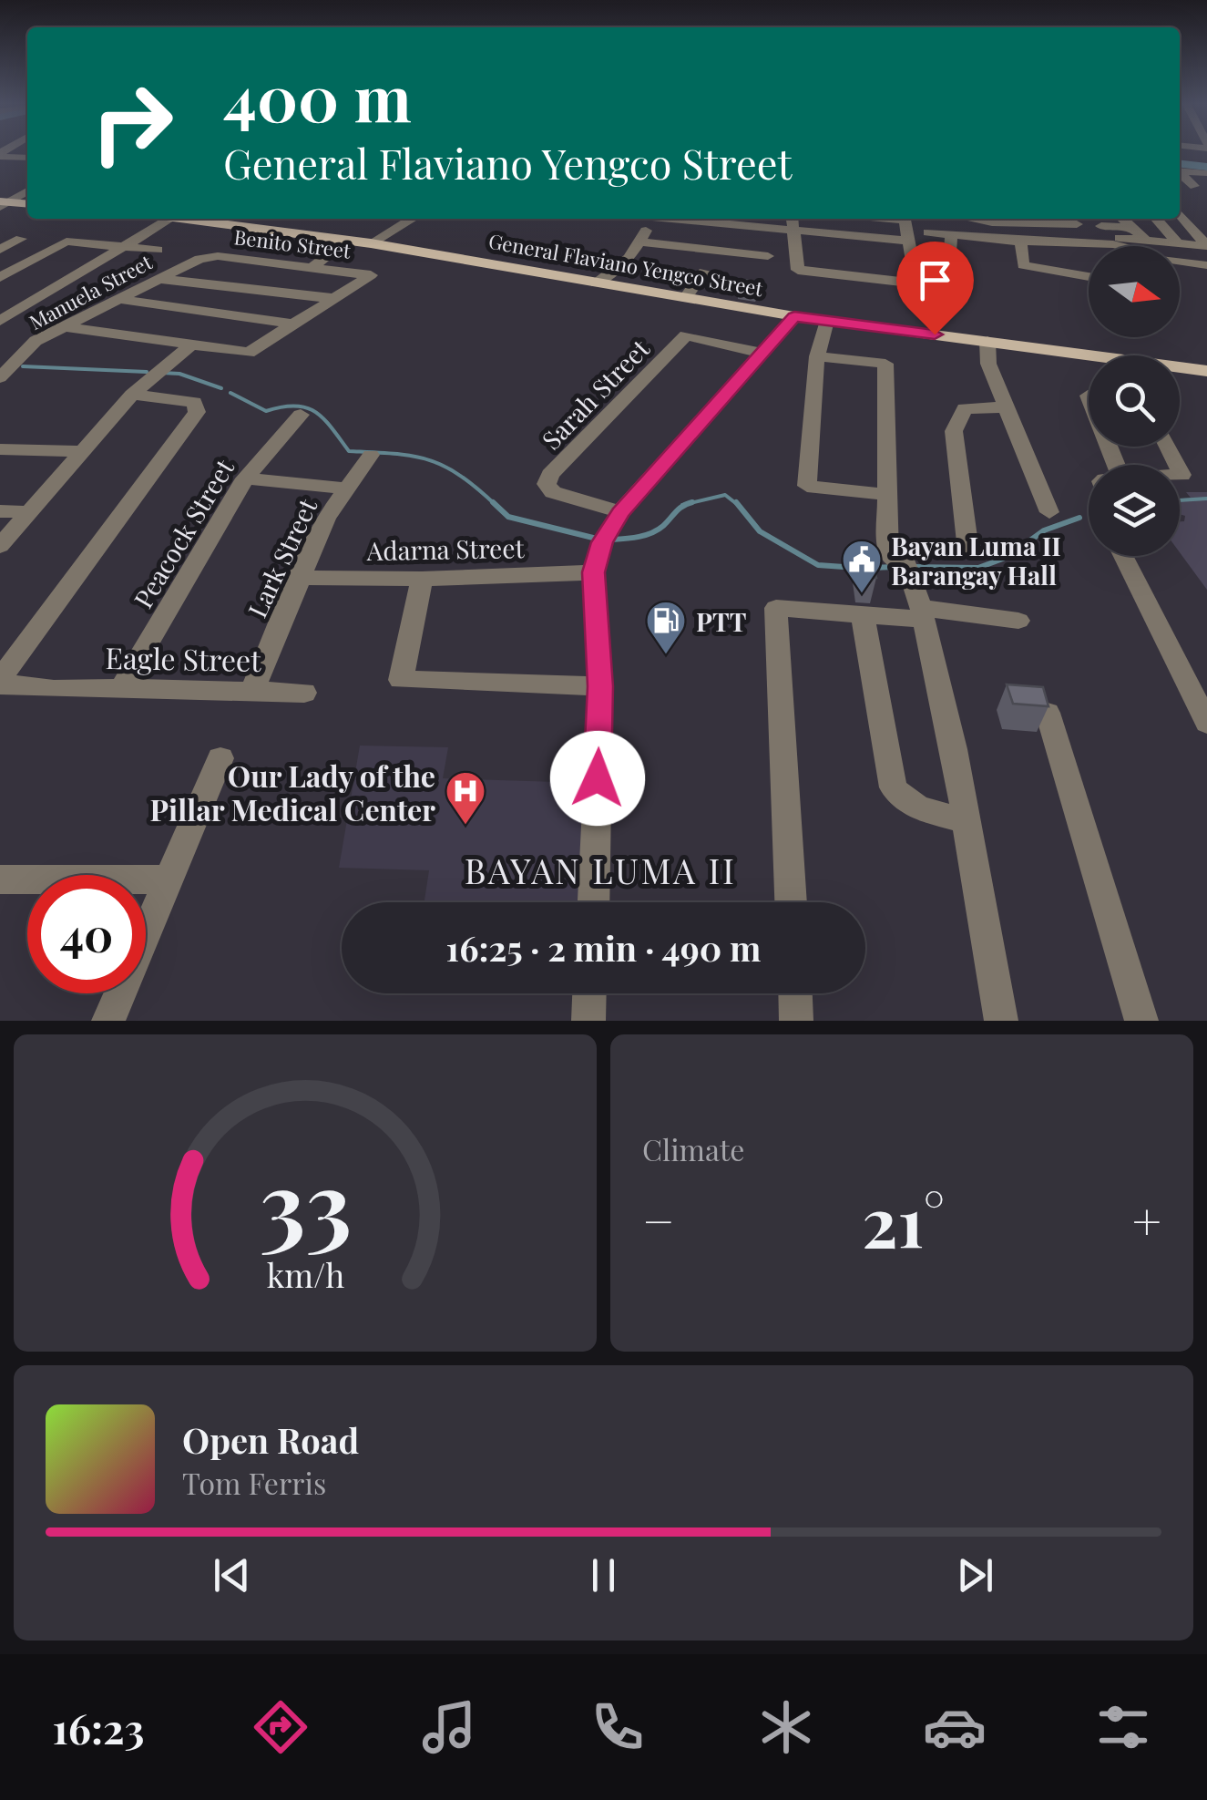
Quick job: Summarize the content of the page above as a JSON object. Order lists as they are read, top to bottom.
{
  "streets": {
    "main road": ["General Flaviano Yengco Street"],
    "street": [
      "Benito Street",
      "Manuela Street",
      "Sarah Street",
      "Peacock Street",
      "Adarna Street",
      "Lark Street",
      "Eagle Street"
    ]
  },
  "crossings": [
    ["Benito Street", "Manuela Street"],
    ["Peacock Street", "Eagle Street"],
    ["Adarna Street", "Lark Street"],
    ["Lark Street", "Eagle Street"]
  ],
  "districts": ["BAYAN LUMA II"],
  "places": {
    "public building": ["Bayan Luma II Barangay Hall"],
    "fuel station": ["PTT"],
    "hospital": ["Our Lady of the Pillar Medical Center"]
  },
  "north": "right",
  "page": {
    "turn": ["400 m", "General Flaviano Yengco Street"],
    "limit": "40",
    "trip": "16:25 · 2 min · 490 m",
    "tile": "Climate",
    "heat": ["−", "21°", "+"],
    "song": ["Open Road", "Tom Ferris"],
    "tabs": "16:23",
    "gauge": ["33", "km/h"]
  }
}
